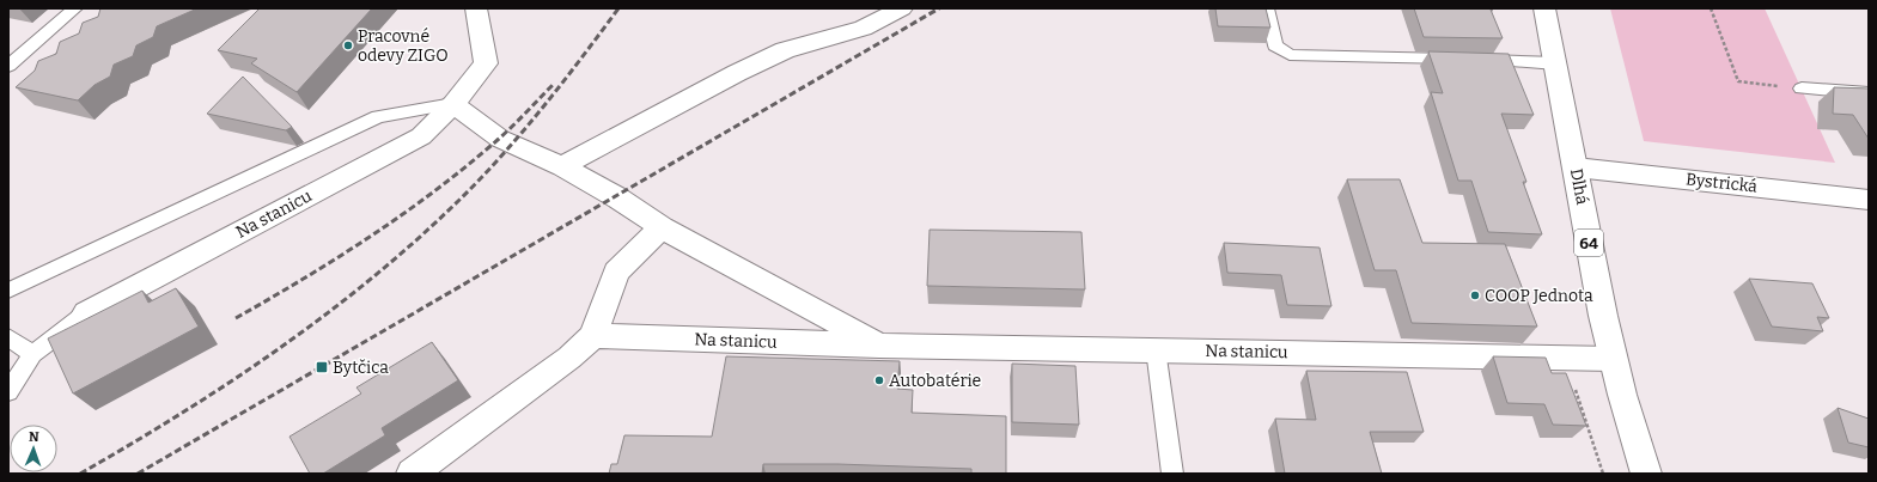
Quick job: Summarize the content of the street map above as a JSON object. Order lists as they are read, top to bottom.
{
  "streets": {
    "street": [
      "Bystrická",
      "Dlhá",
      "Na stanicu",
      "64"
    ]
  },
  "crossings": [
    ["Bystrická", "Dlhá"],
    ["Dlhá", "Na stanicu"]
  ],
  "places": {
    "other": ["Pracovné odevy ZIGO", "COOP Jednota", "Autobatérie"],
    "transit": ["Bytčica"]
  },
  "north": "top"
}
